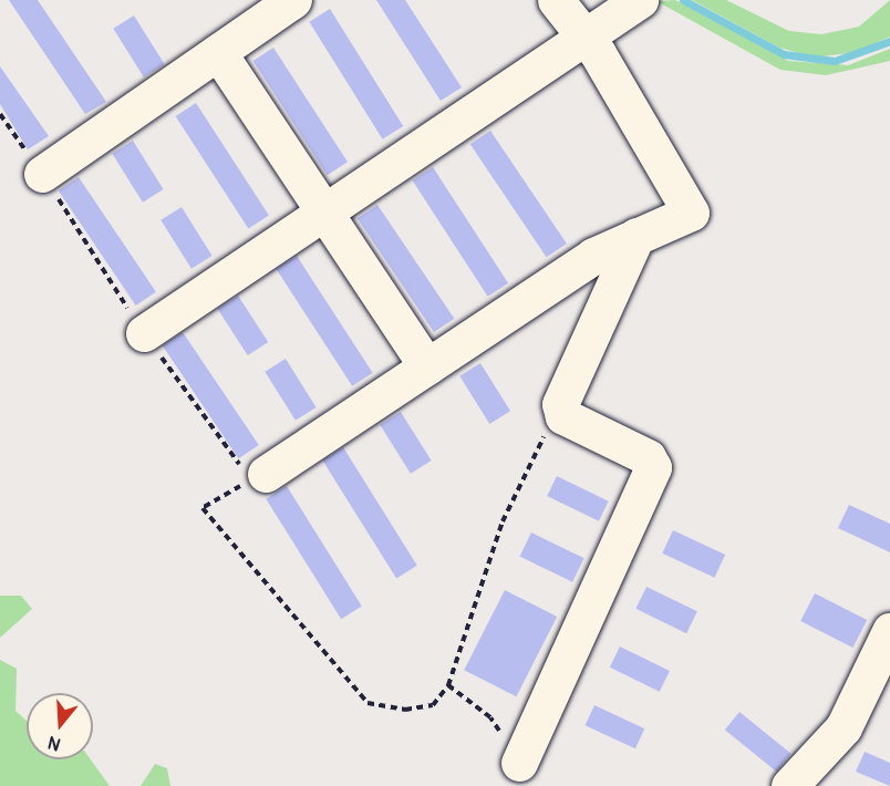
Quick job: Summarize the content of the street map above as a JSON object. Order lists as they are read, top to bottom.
{
  "north": "bottom"
}
